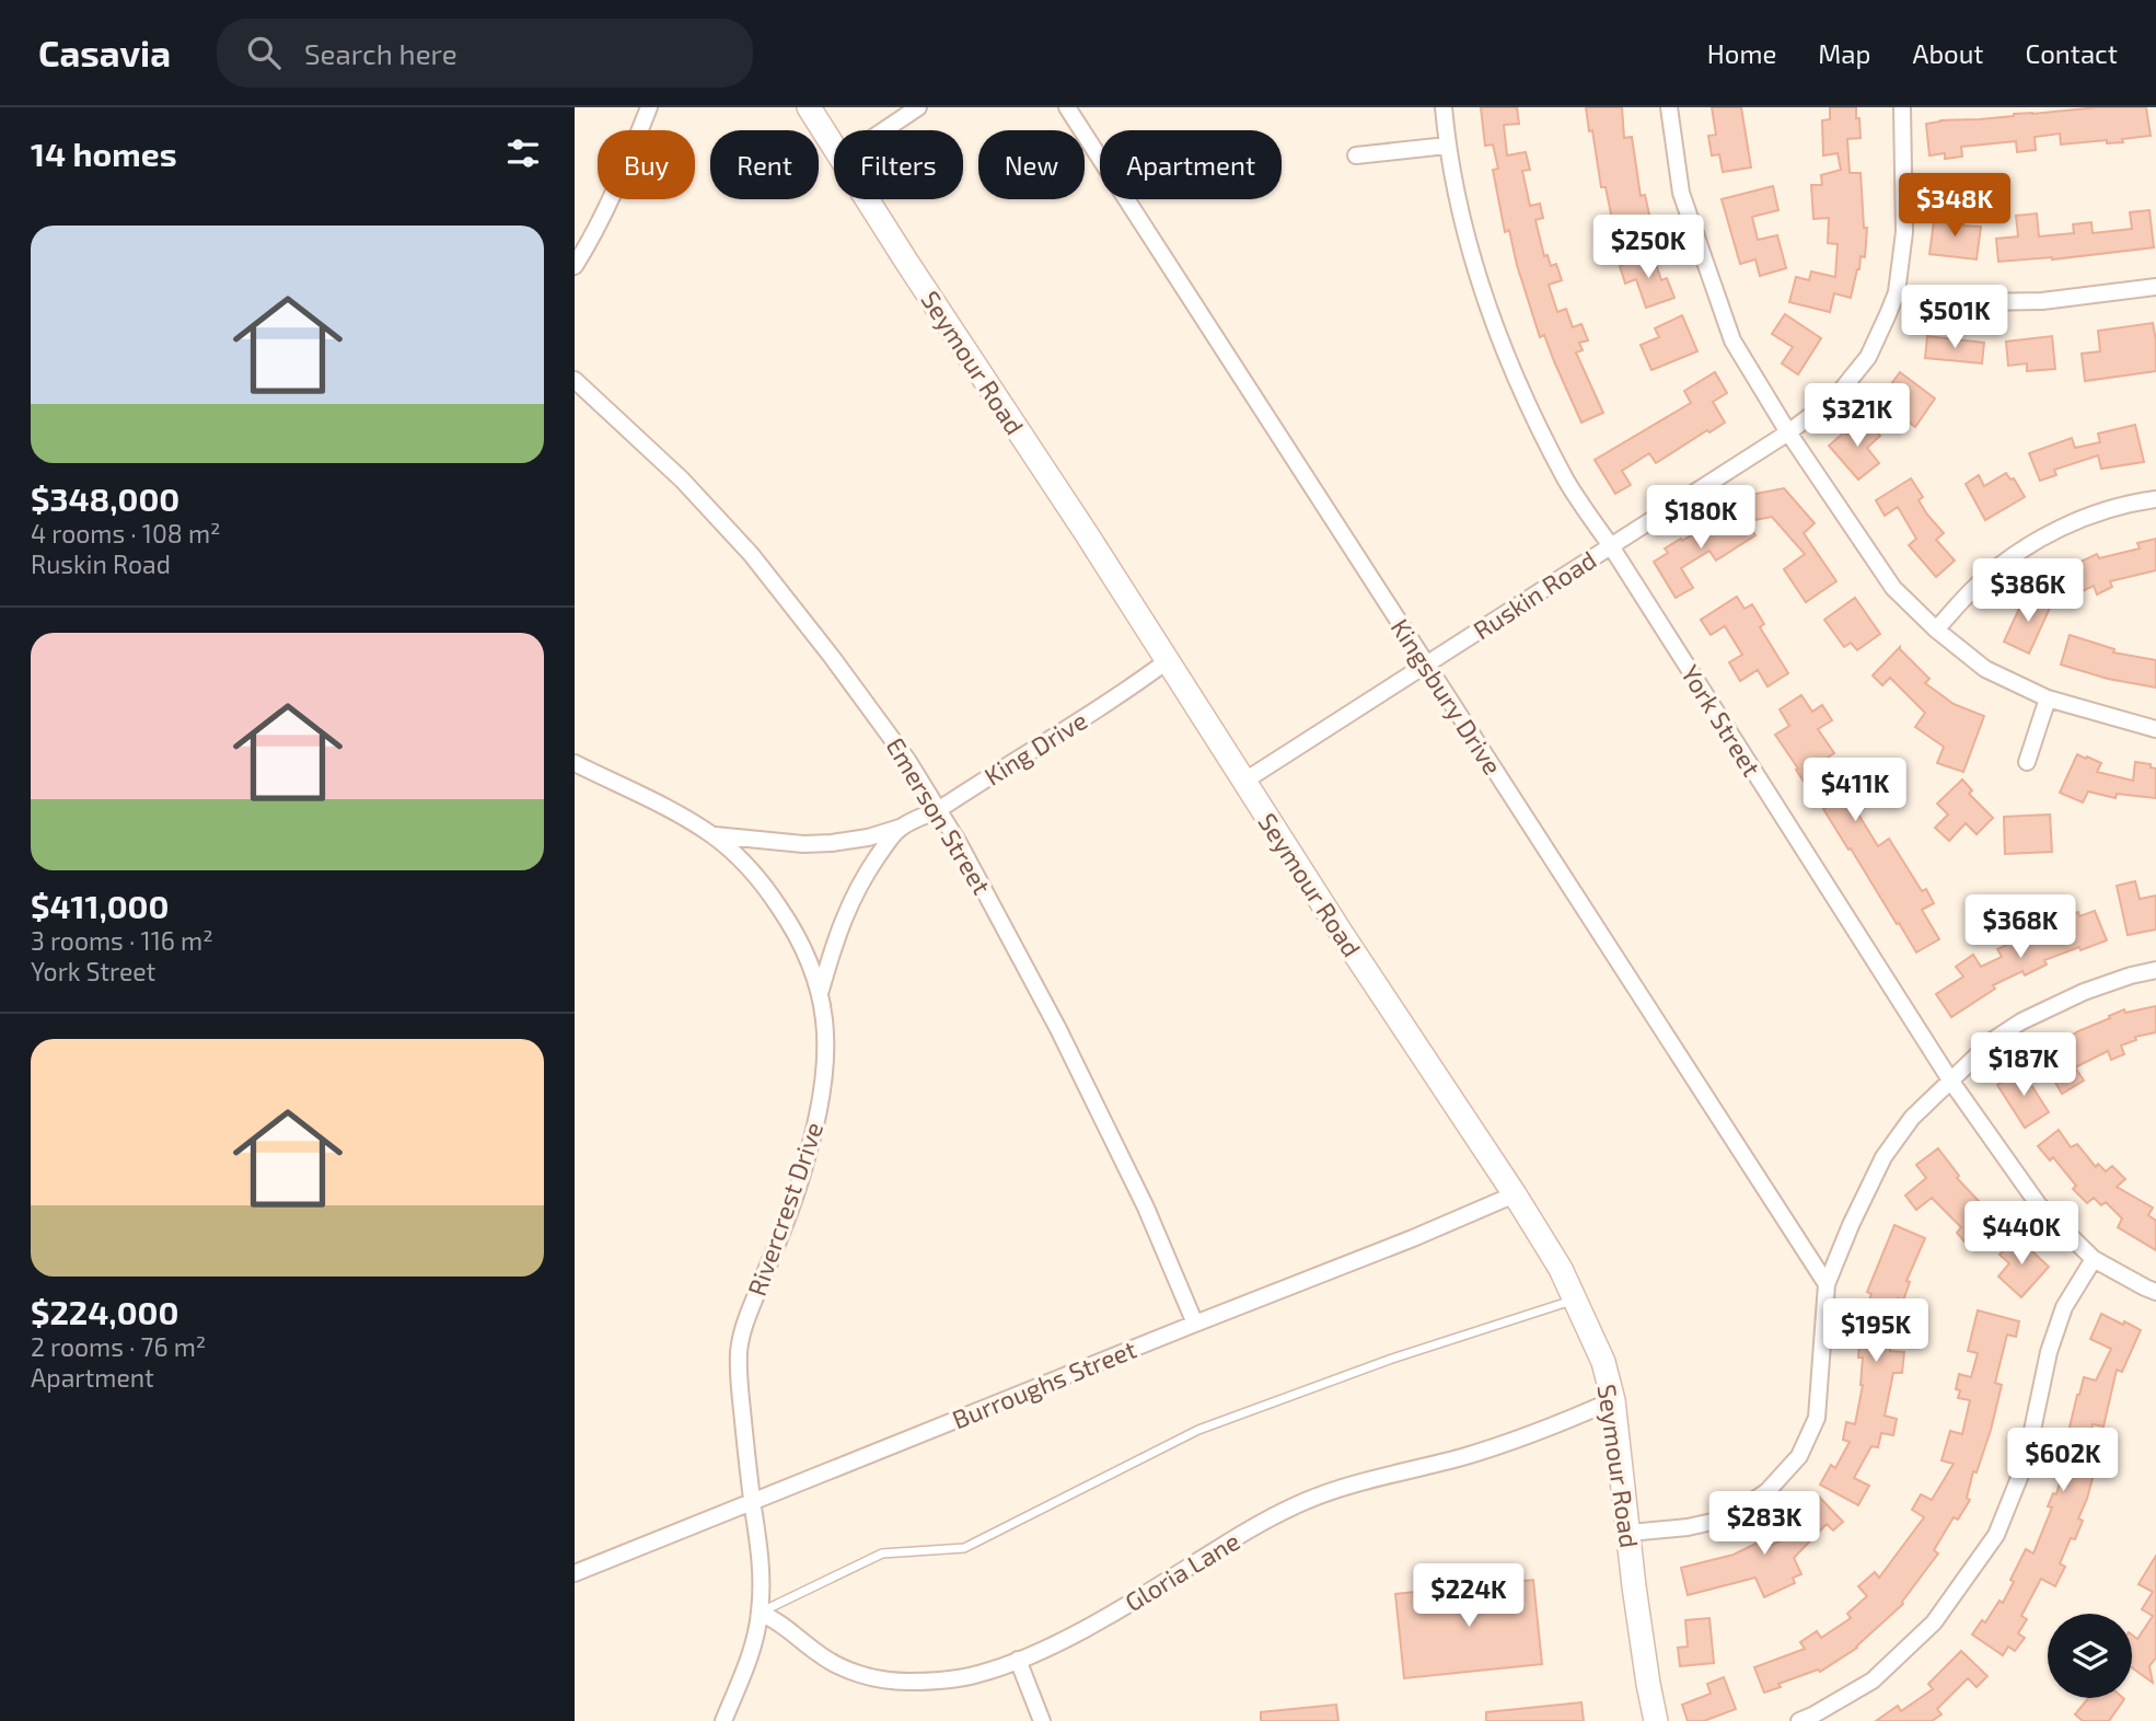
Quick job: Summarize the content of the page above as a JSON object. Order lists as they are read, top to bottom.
{
  "streets": {
    "street": [
      "Seymour Road",
      "Ruskin Road",
      "Kingsbury Drive",
      "York Street",
      "King Drive",
      "Emerson Street",
      "Rivercrest Drive",
      "Burroughs Street",
      "Gloria Lane"
    ]
  },
  "crossings": [
    ["Seymour Road", "Ruskin Road"],
    ["Seymour Road", "King Drive"],
    ["Seymour Road", "Burroughs Street"],
    ["Seymour Road", "Gloria Lane"],
    ["Ruskin Road", "Kingsbury Drive"],
    ["Ruskin Road", "York Street"],
    ["King Drive", "Emerson Street"],
    ["King Drive", "Rivercrest Drive"],
    ["Emerson Street", "Burroughs Street"],
    ["Rivercrest Drive", "Burroughs Street"],
    ["Rivercrest Drive", "Gloria Lane"]
  ],
  "page": {
    "header": "Casavia",
    "search": "Search here",
    "nav": [
      "Home",
      "Map",
      "About",
      "Contact"
    ],
    "heading": "14 homes",
    "chip": [
      "Buy",
      "Rent",
      "Filters",
      "New",
      "Apartment"
    ],
    "price": [
      "$348K",
      "$250K",
      "$501K",
      "$321K",
      "$180K",
      "$386K",
      "$411K",
      "$368K",
      "$187K",
      "$440K",
      "$195K",
      "$602K",
      "$283K",
      "$224K"
    ],
    "list": [
      {
        "name": "$348,000",
        "note": "4 rooms · 108 m² · Ruskin Road"
      },
      {
        "name": "$411,000",
        "note": "3 rooms · 116 m² · York Street"
      },
      {
        "name": "$224,000",
        "note": "2 rooms · 76 m² · Apartment"
      }
    ]
  }
}
